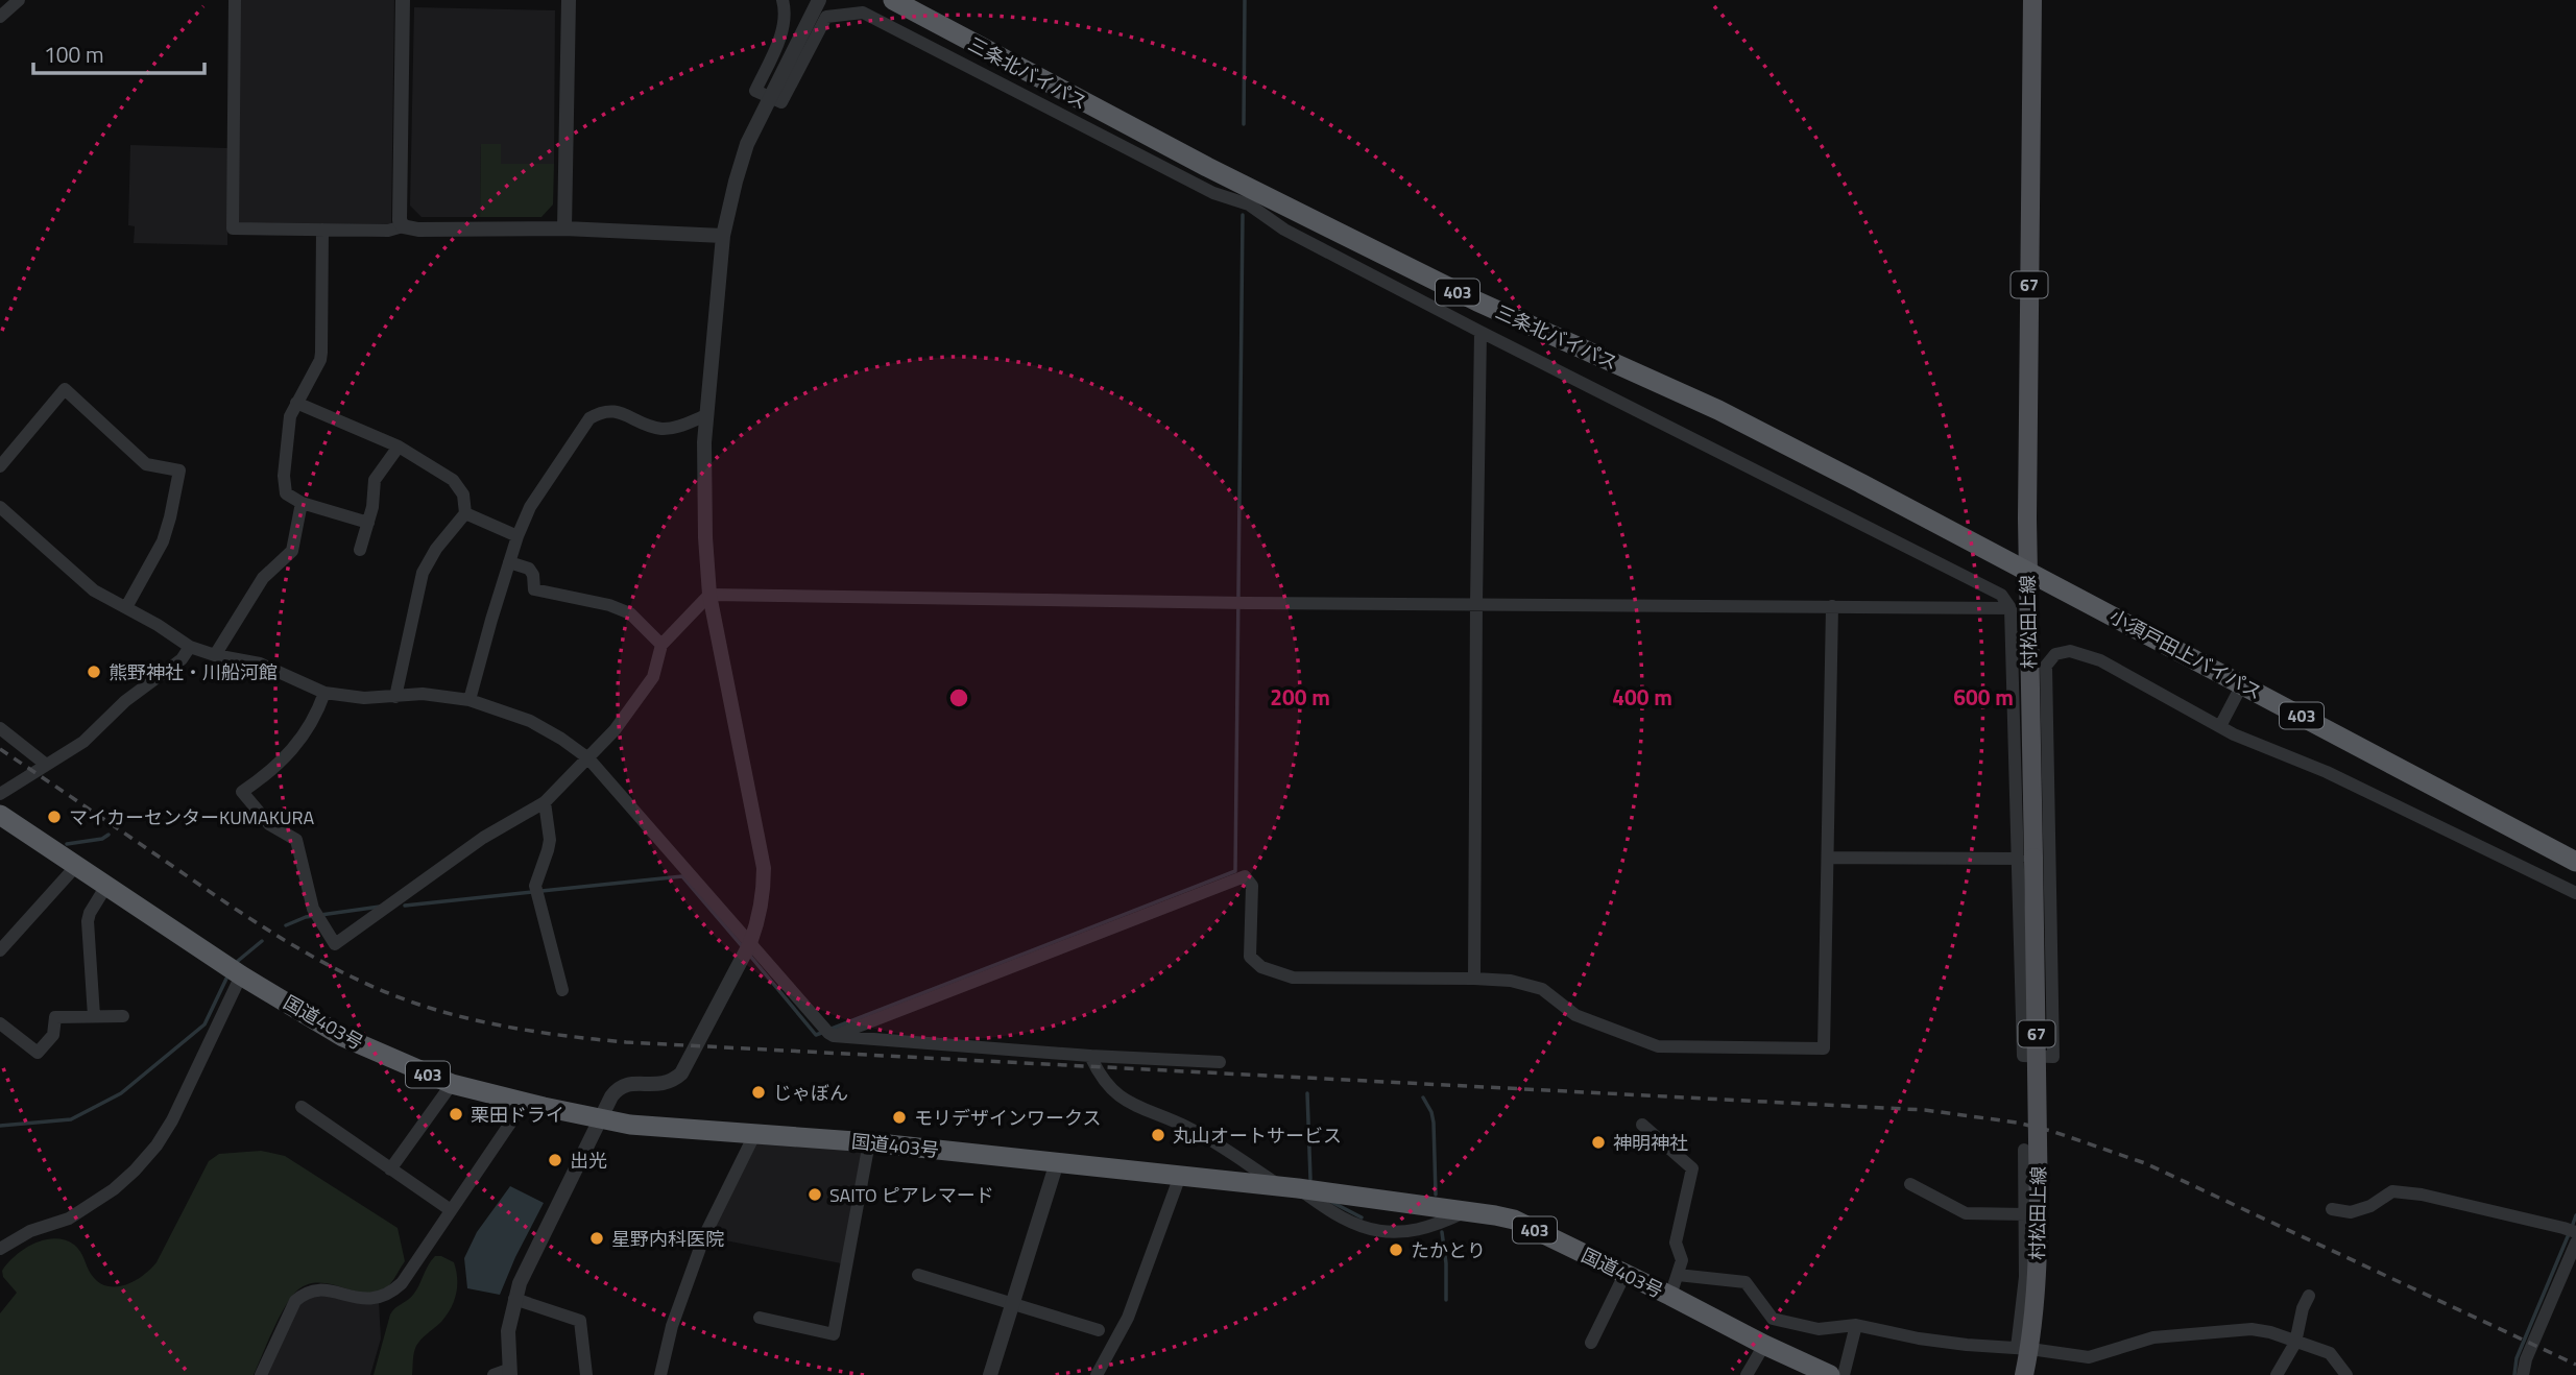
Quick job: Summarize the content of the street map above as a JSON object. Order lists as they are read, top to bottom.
{
  "streets": {
    "highway": [
      "三条北バイパス",
      "403",
      "小須戸田上バイパス",
      "国道403号"
    ],
    "main road": ["67", "村松田上線"]
  },
  "crossings": [
    ["三条北バイパス", "村松田上線"],
    ["三条北バイパス", "小須戸田上バイパス"],
    ["村松田上線", "小須戸田上バイパス"]
  ],
  "places": [
    "熊野神社・川船河館",
    "マイカーセンターKUMAKURA",
    "じゃぼん",
    "栗田ドライ",
    "モリデザインワークス",
    "丸山オートサービス",
    "神明神社",
    "出光",
    "SAITO ピアレマード",
    "星野内科医院",
    "たかとり"
  ],
  "scale_bar": "100 m",
  "rings": ["200 m", "400 m", "600 m"]
}
